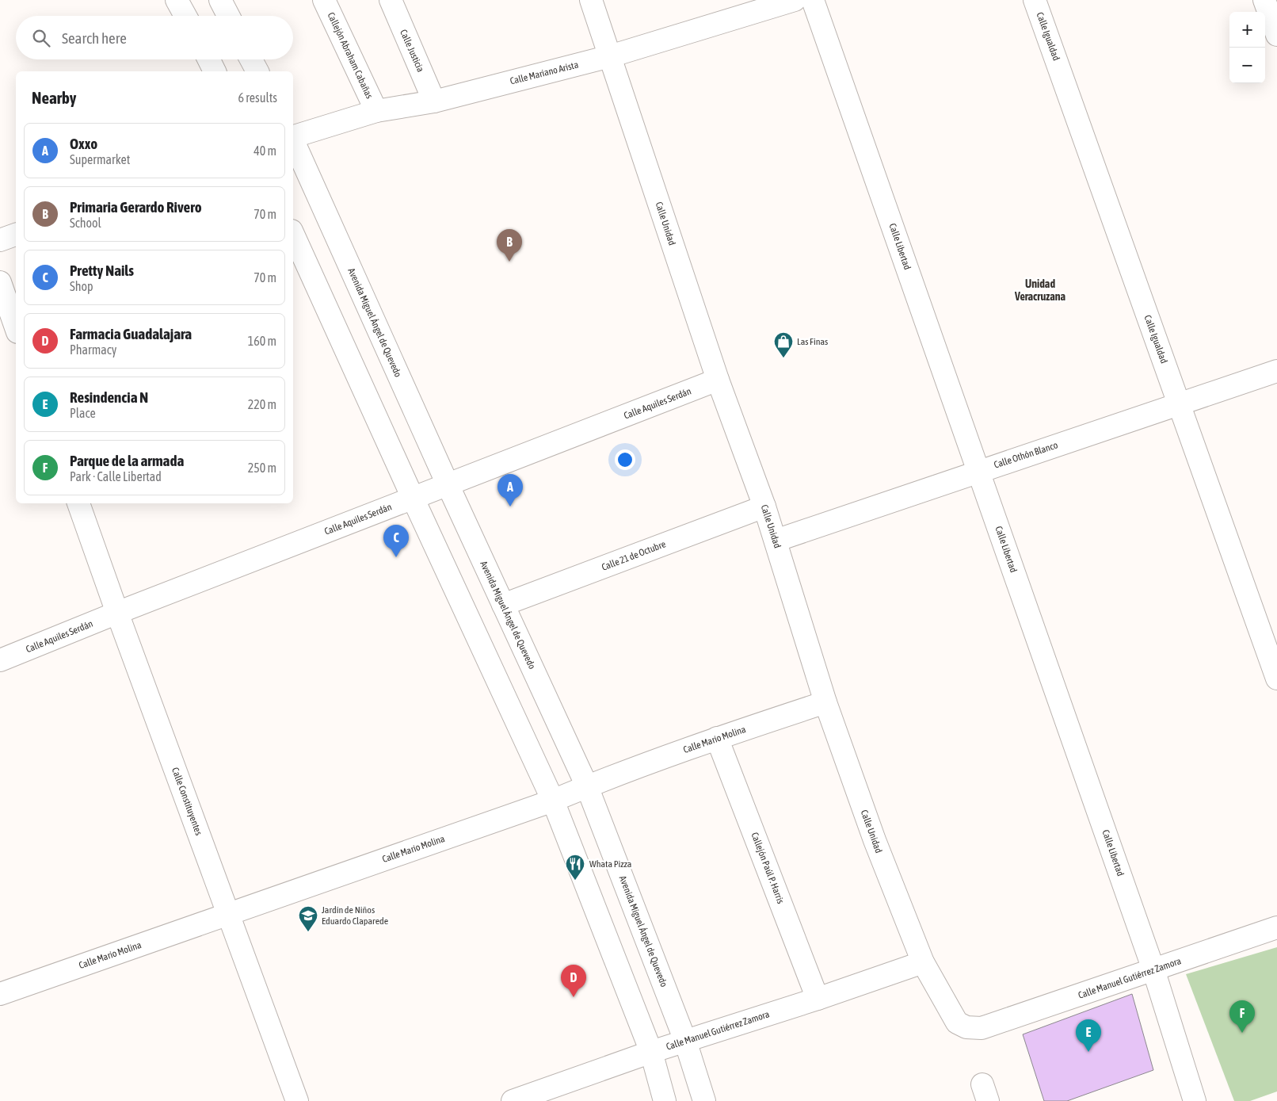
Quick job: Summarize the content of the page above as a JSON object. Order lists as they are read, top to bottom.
{
  "streets": {
    "street": [
      "Calle Igualdad",
      "Calle Justicia",
      "Callejón Abraham Cabañas",
      "Calle Mariano Arista",
      "Calle Unidad",
      "Calle Libertad",
      "Avenida Miguel Ángel de Quevedo",
      "Calle Aquiles Serdán",
      "Calle Othón Blanco",
      "Calle 21 de Octubre",
      "Calle Mario Molina",
      "Calle Constituyentes",
      "Callejón Paúl P. Harris",
      "Calle Manuel Gutiérrez Zamora"
    ]
  },
  "crossings": [
    ["Calle Igualdad", "Calle Othón Blanco"],
    ["Calle Justicia", "Calle Mariano Arista"],
    ["Callejón Abraham Cabañas", "Calle Mariano Arista"],
    ["Calle Mariano Arista", "Calle Unidad"],
    ["Calle Unidad", "Calle Aquiles Serdán"],
    ["Calle Unidad", "Calle Othón Blanco"],
    ["Calle Unidad", "Calle 21 de Octubre"],
    ["Calle Unidad", "Calle Mario Molina"],
    ["Calle Unidad", "Calle Manuel Gutiérrez Zamora"],
    ["Calle Libertad", "Calle Othón Blanco"],
    ["Calle Libertad", "Calle Manuel Gutiérrez Zamora"],
    ["Avenida Miguel Ángel de Quevedo", "Calle Aquiles Serdán"],
    ["Avenida Miguel Ángel de Quevedo", "Calle 21 de Octubre"],
    ["Avenida Miguel Ángel de Quevedo", "Calle Mario Molina"],
    ["Avenida Miguel Ángel de Quevedo", "Calle Manuel Gutiérrez Zamora"],
    ["Calle Aquiles Serdán", "Calle Constituyentes"],
    ["Calle Mario Molina", "Calle Constituyentes"],
    ["Calle Mario Molina", "Callejón Paúl P. Harris"],
    ["Callejón Paúl P. Harris", "Calle Manuel Gutiérrez Zamora"]
  ],
  "districts": ["Unidad Veracruzana"],
  "places": {
    "shop": ["Las Finas"],
    "restaurant": ["Whata Pizza"],
    "school or university": ["Jardín de Niños Eduardo Claparede"]
  },
  "page": {
    "map_buttons": ["+", "−"],
    "search": "Search here",
    "heading": ["Nearby", "6 results"],
    "list": [
      {
        "mark": "A",
        "name": "Oxxo",
        "note": "Supermarket",
        "value": "40 m"
      },
      {
        "mark": "B",
        "name": "Primaria Gerardo Rivero",
        "note": "School",
        "value": "70 m"
      },
      {
        "mark": "C",
        "name": "Pretty Nails",
        "note": "Shop",
        "value": "70 m"
      },
      {
        "mark": "D",
        "name": "Farmacia Guadalajara",
        "note": "Pharmacy",
        "value": "160 m"
      },
      {
        "mark": "E",
        "name": "Resindencia N",
        "note": "Place",
        "value": "220 m"
      },
      {
        "mark": "F",
        "name": "Parque de la armada",
        "note": "Park · Calle Libertad",
        "value": "250 m"
      }
    ],
    "pins": [
      "B",
      "A",
      "C",
      "D",
      "F",
      "E"
    ]
  }
}
